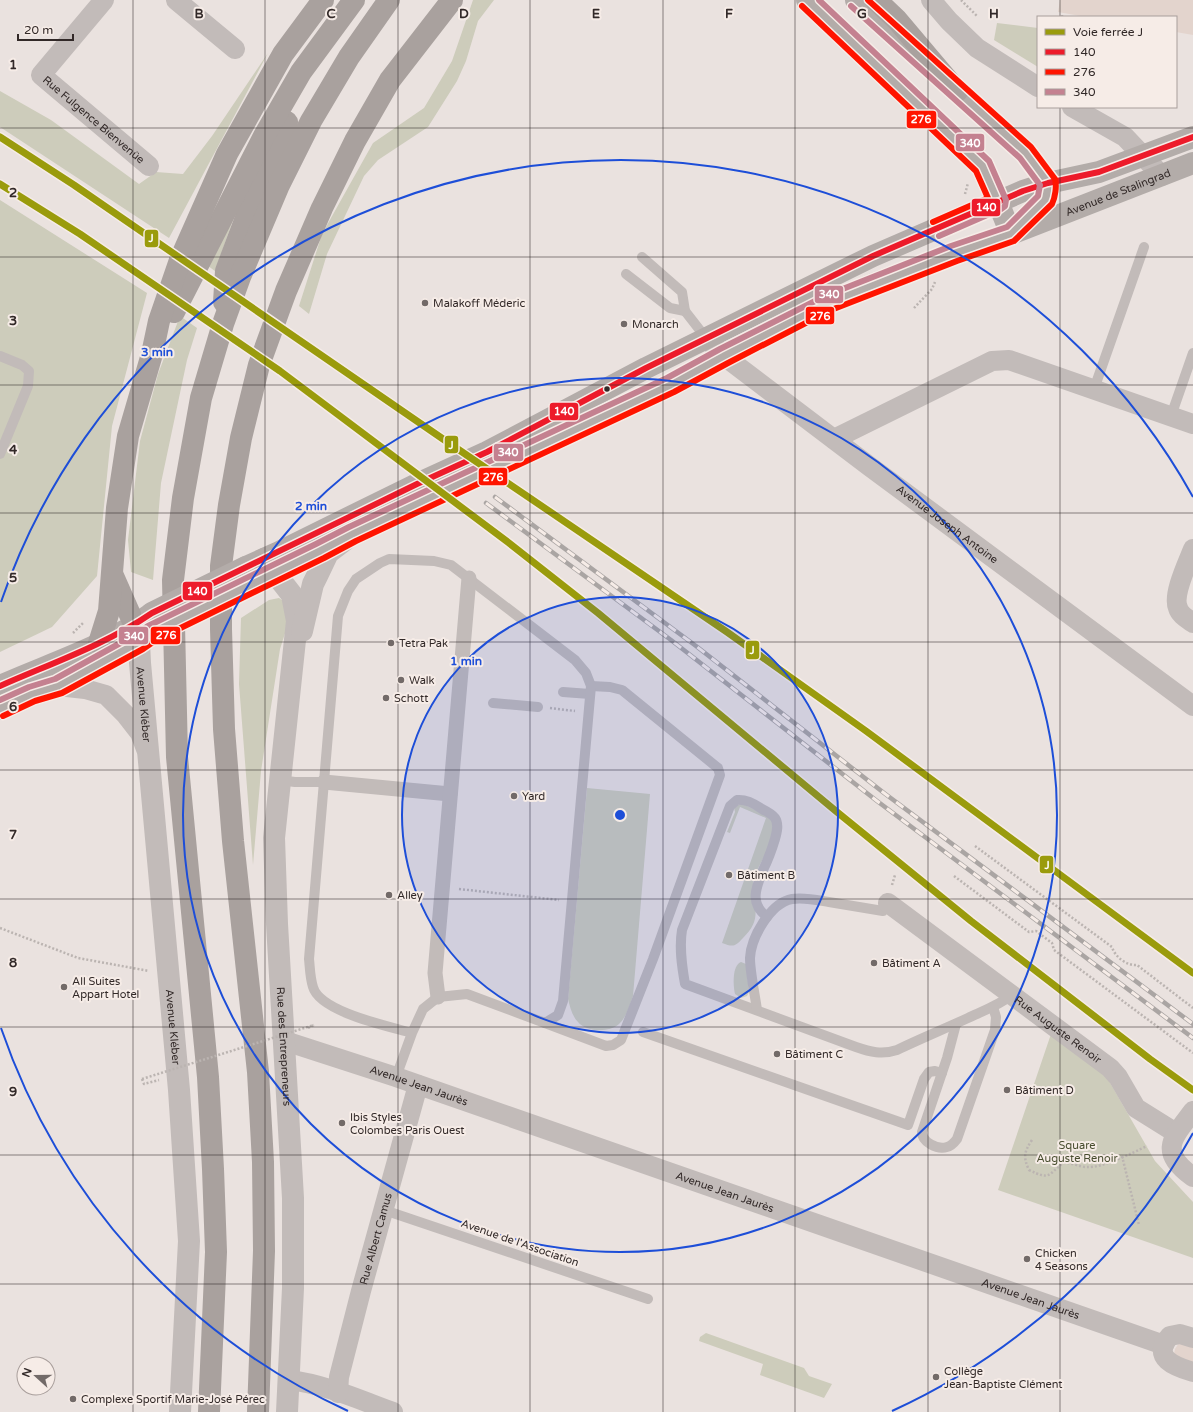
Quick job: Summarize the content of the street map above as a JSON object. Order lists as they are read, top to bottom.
{
  "streets": {
    "main road": ["Avenue de Stalingrad"],
    "street": [
      "Rue Fulgence Bienvenüe",
      "Avenue Joseph Antoine",
      "Avenue Kléber",
      "Rue Auguste Renoir",
      "Rue des Entrepreneurs",
      "Avenue Jean Jaurès",
      "Rue Albert Camus"
    ],
    "lane": ["Avenue de l'Association"]
  },
  "crossings": [
    ["Avenue de Stalingrad", "Avenue Joseph Antoine"],
    ["Avenue de Stalingrad", "Avenue Kléber"],
    ["Avenue de Stalingrad", "Rue des Entrepreneurs"],
    ["Rue des Entrepreneurs", "Avenue Jean Jaurès"],
    ["Avenue Jean Jaurès", "Rue Albert Camus"],
    ["Rue Albert Camus", "Avenue de l'Association"]
  ],
  "parks": ["Square Auguste Renoir"],
  "places": [
    "Malakoff Méderic",
    "Monarch",
    "Tetra Pak",
    "Walk",
    "Schott",
    "Yard",
    "Bâtiment B",
    "Alley",
    "Bâtiment A",
    "All Suites Appart Hotel",
    "Bâtiment C",
    "Bâtiment D",
    "Ibis Styles Colombes Paris Ouest",
    "Chicken 4 Seasons",
    "Collège Jean-Baptiste Clément",
    "Complexe Sportif Marie-José Pérec"
  ],
  "lines": [
    "transit line 276",
    "transit line 340",
    "rail line J",
    "transit line 140"
  ],
  "legend": [
    "Voie ferrée J",
    "140",
    "276",
    "340"
  ],
  "scale_bar": "20 m",
  "north": "left",
  "grid": {
    "columns": [
      "B",
      "C",
      "D",
      "E",
      "F",
      "G",
      "H"
    ],
    "rows": [
      "1",
      "2",
      "3",
      "4",
      "5",
      "6",
      "7",
      "8",
      "9"
    ]
  },
  "rings": ["3 min", "2 min", "1 min"]
}
